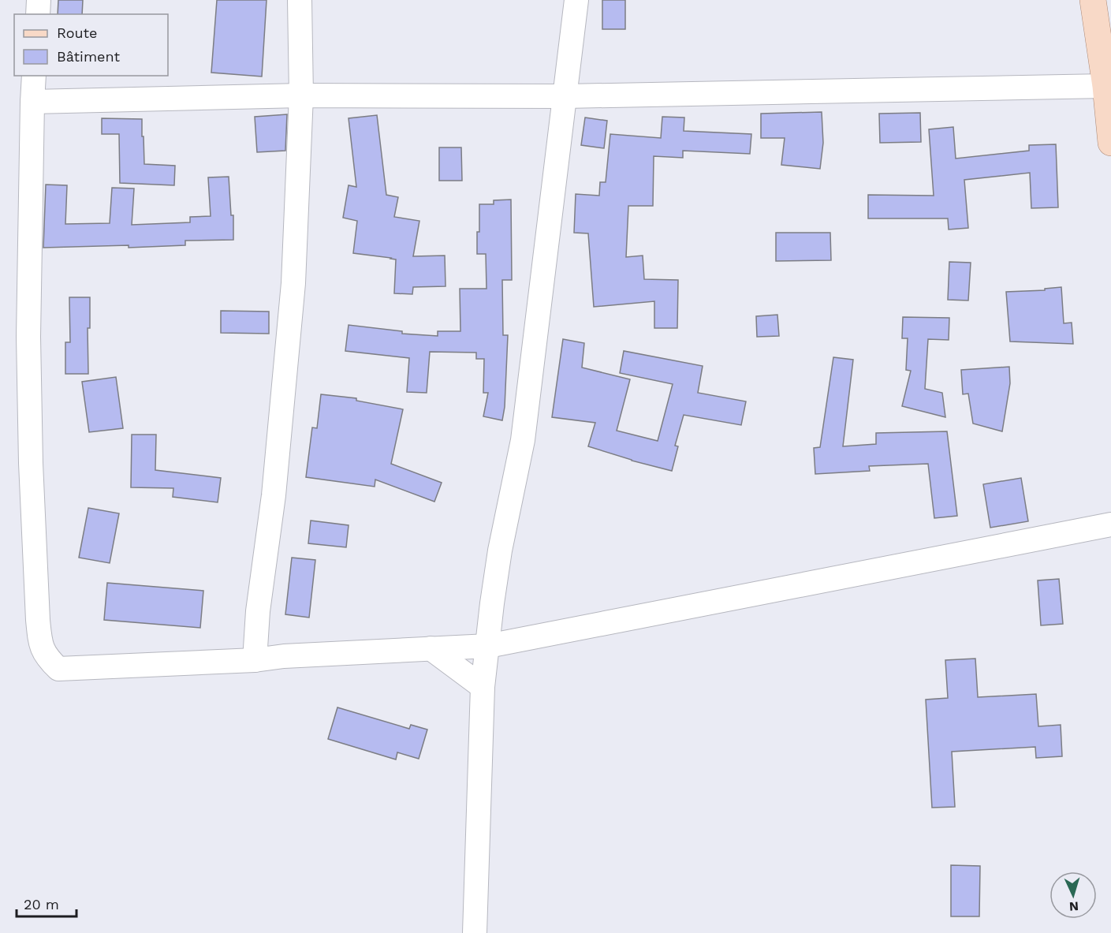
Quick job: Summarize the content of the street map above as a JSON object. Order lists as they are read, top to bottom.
{
  "legend": ["Route", "Bâtiment"],
  "scale_bar": "20 m",
  "north": "bottom"
}
